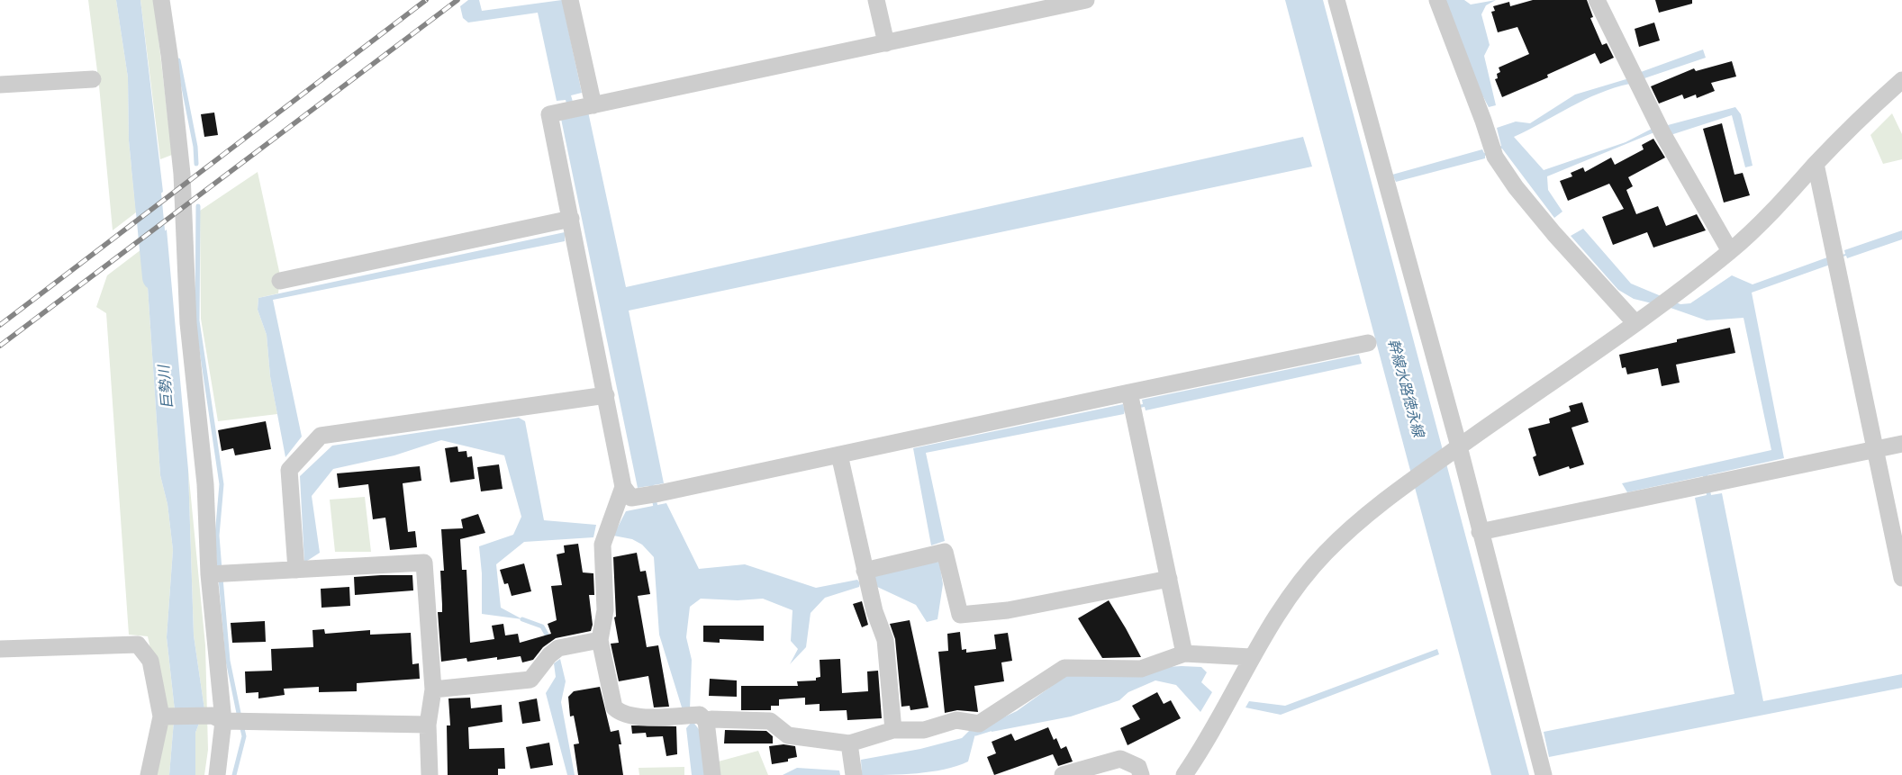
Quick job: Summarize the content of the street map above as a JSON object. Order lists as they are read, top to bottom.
{
  "water": ["巨勢川", "幹線水路徳永線"]
}
